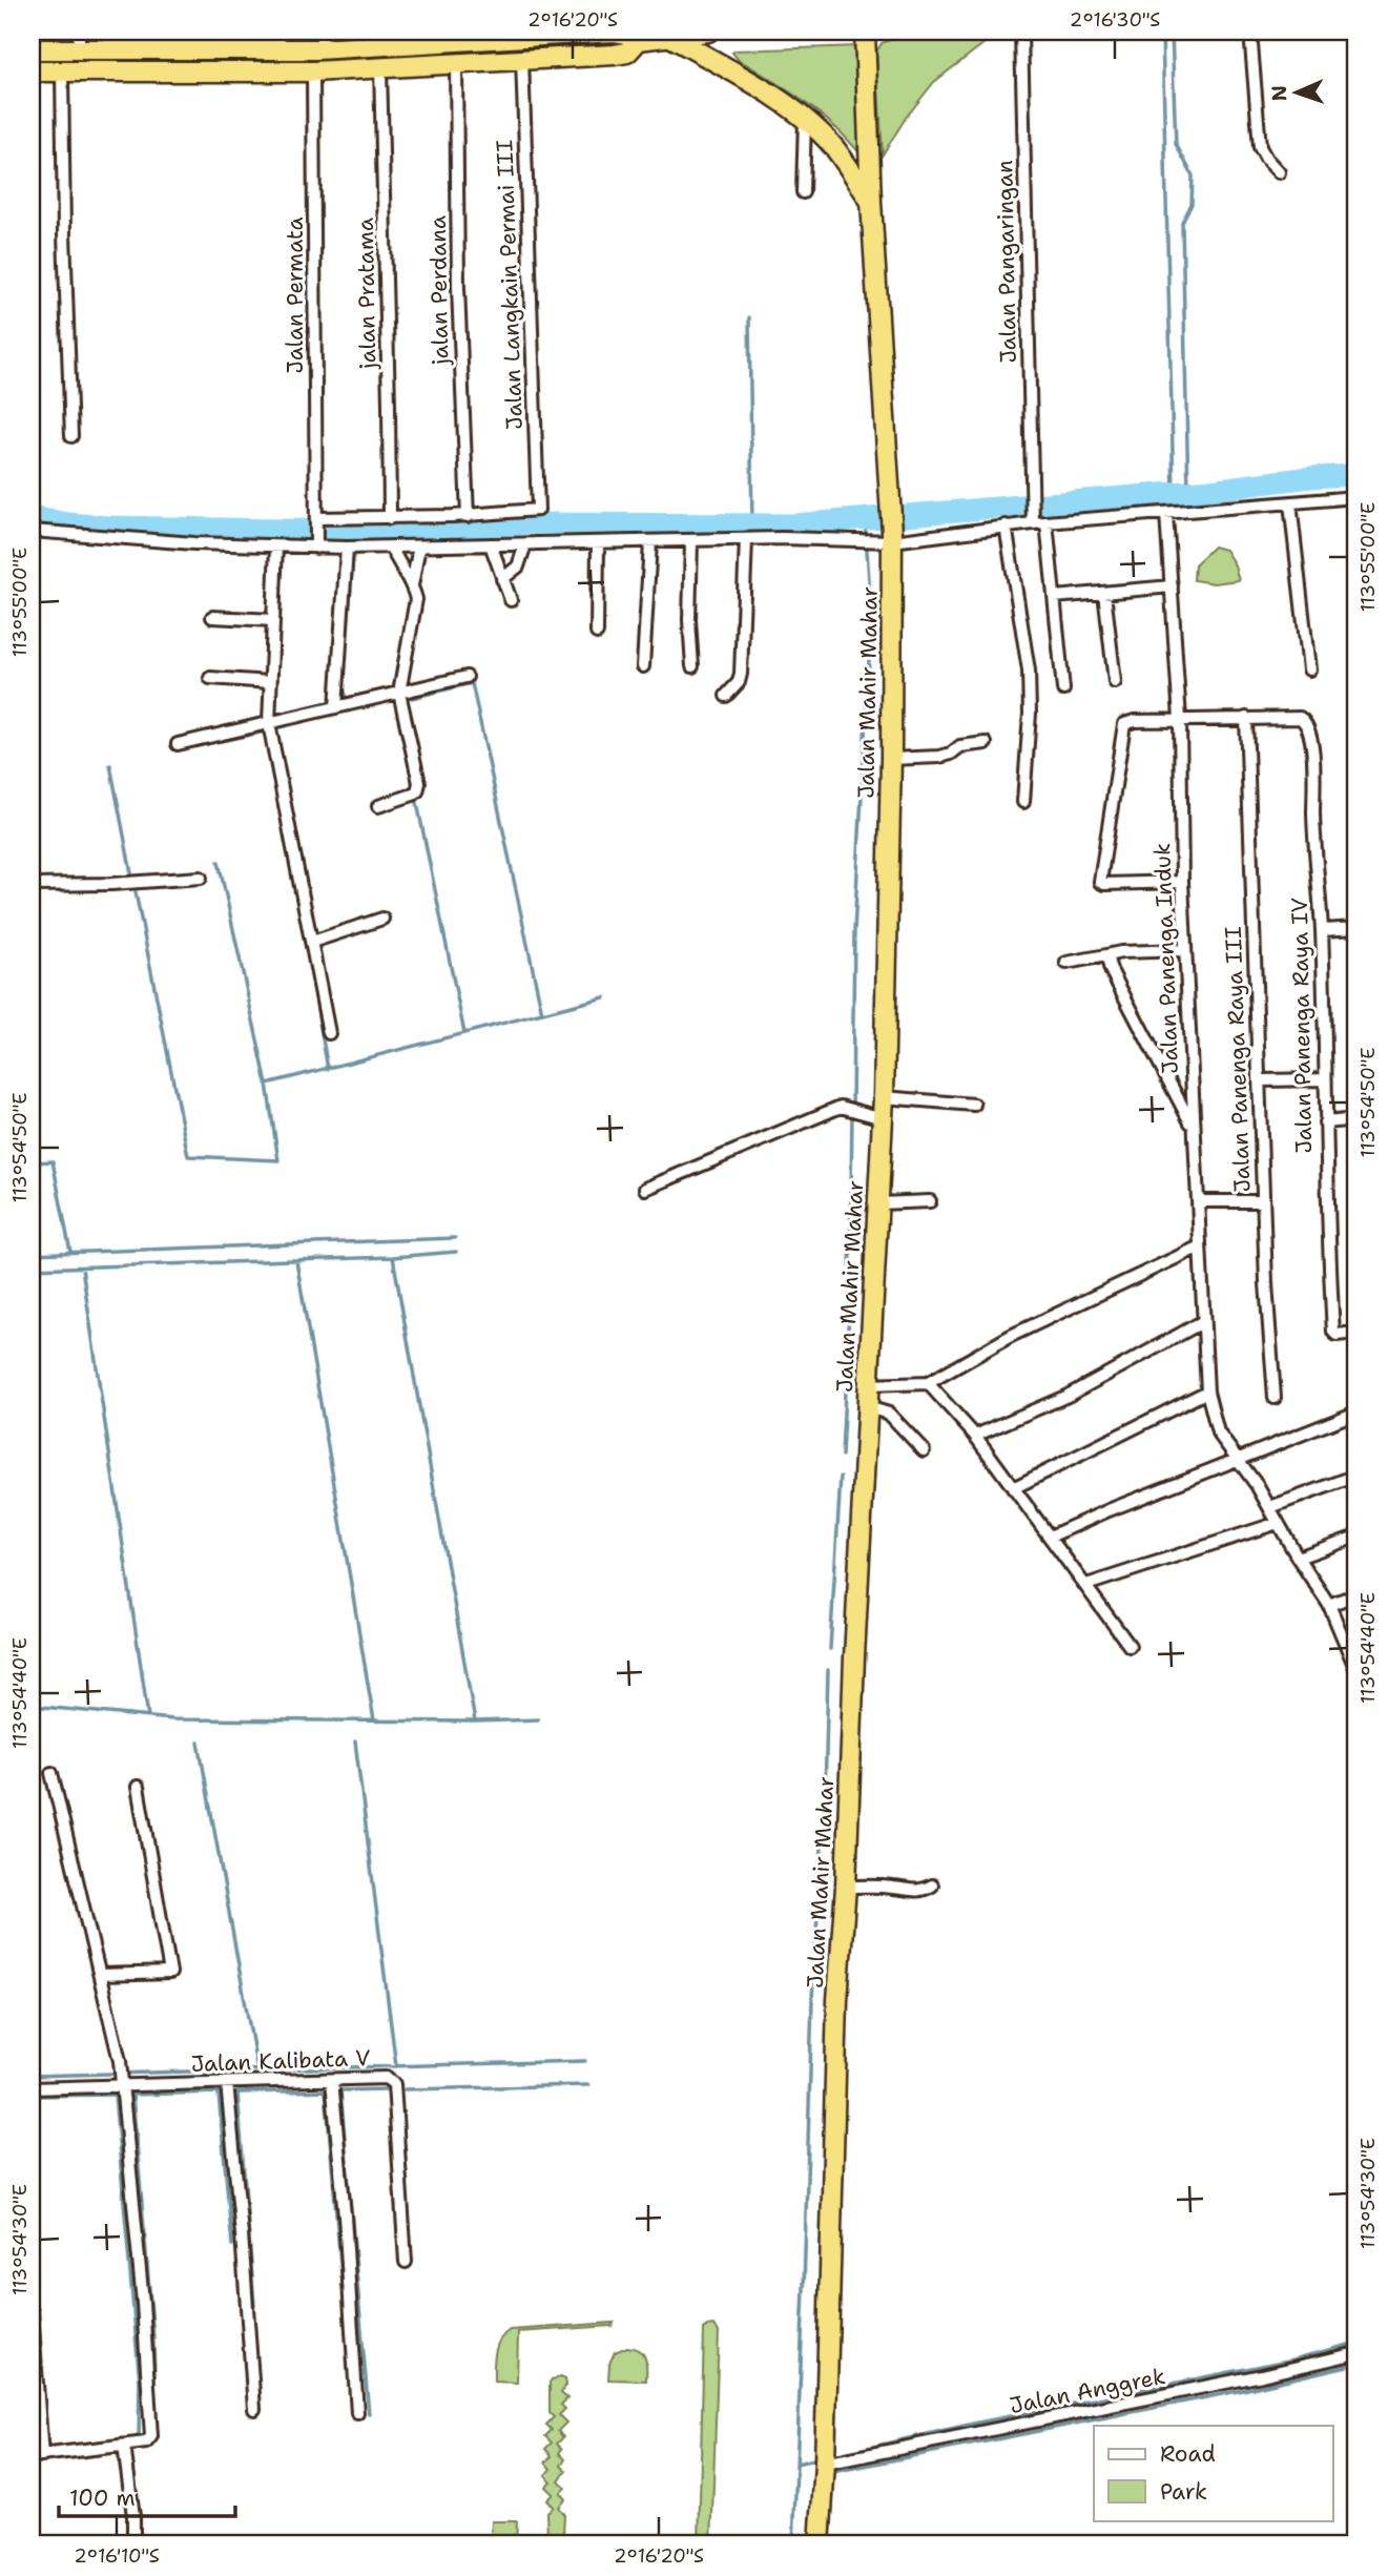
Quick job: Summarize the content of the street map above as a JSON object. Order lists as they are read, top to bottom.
{
  "streets": {
    "highway": ["Jalan Mahir Mahar"],
    "street": [
      "Jalan Pangaringan",
      "Jalan Langkain Permai III",
      "jalan Perdana",
      "jalan Pratama",
      "Jalan Permata",
      "Jalan Panenga Induk",
      "Jalan Panenga Raya IV",
      "Jalan Panenga Raya III",
      "Jalan Kalibata V",
      "Jalan Anggrek"
    ]
  },
  "crossings": [
    ["Jalan Langkain Permai III", "jalan Perdana"],
    ["Jalan Mahir Mahar", "Jalan Anggrek"],
    ["Jalan Panenga Raya IV", "Jalan Panenga Raya III"]
  ],
  "legend": ["Road", "Park"],
  "scale_bar": "100 m",
  "north": "left",
  "coordinates": [
    "2°16'20\"S",
    "2°16'30\"S",
    "113°55'00\"E",
    "113°54'50\"E",
    "113°54'40\"E",
    "113°54'30\"E",
    "2°16'10\"S"
  ]
}
